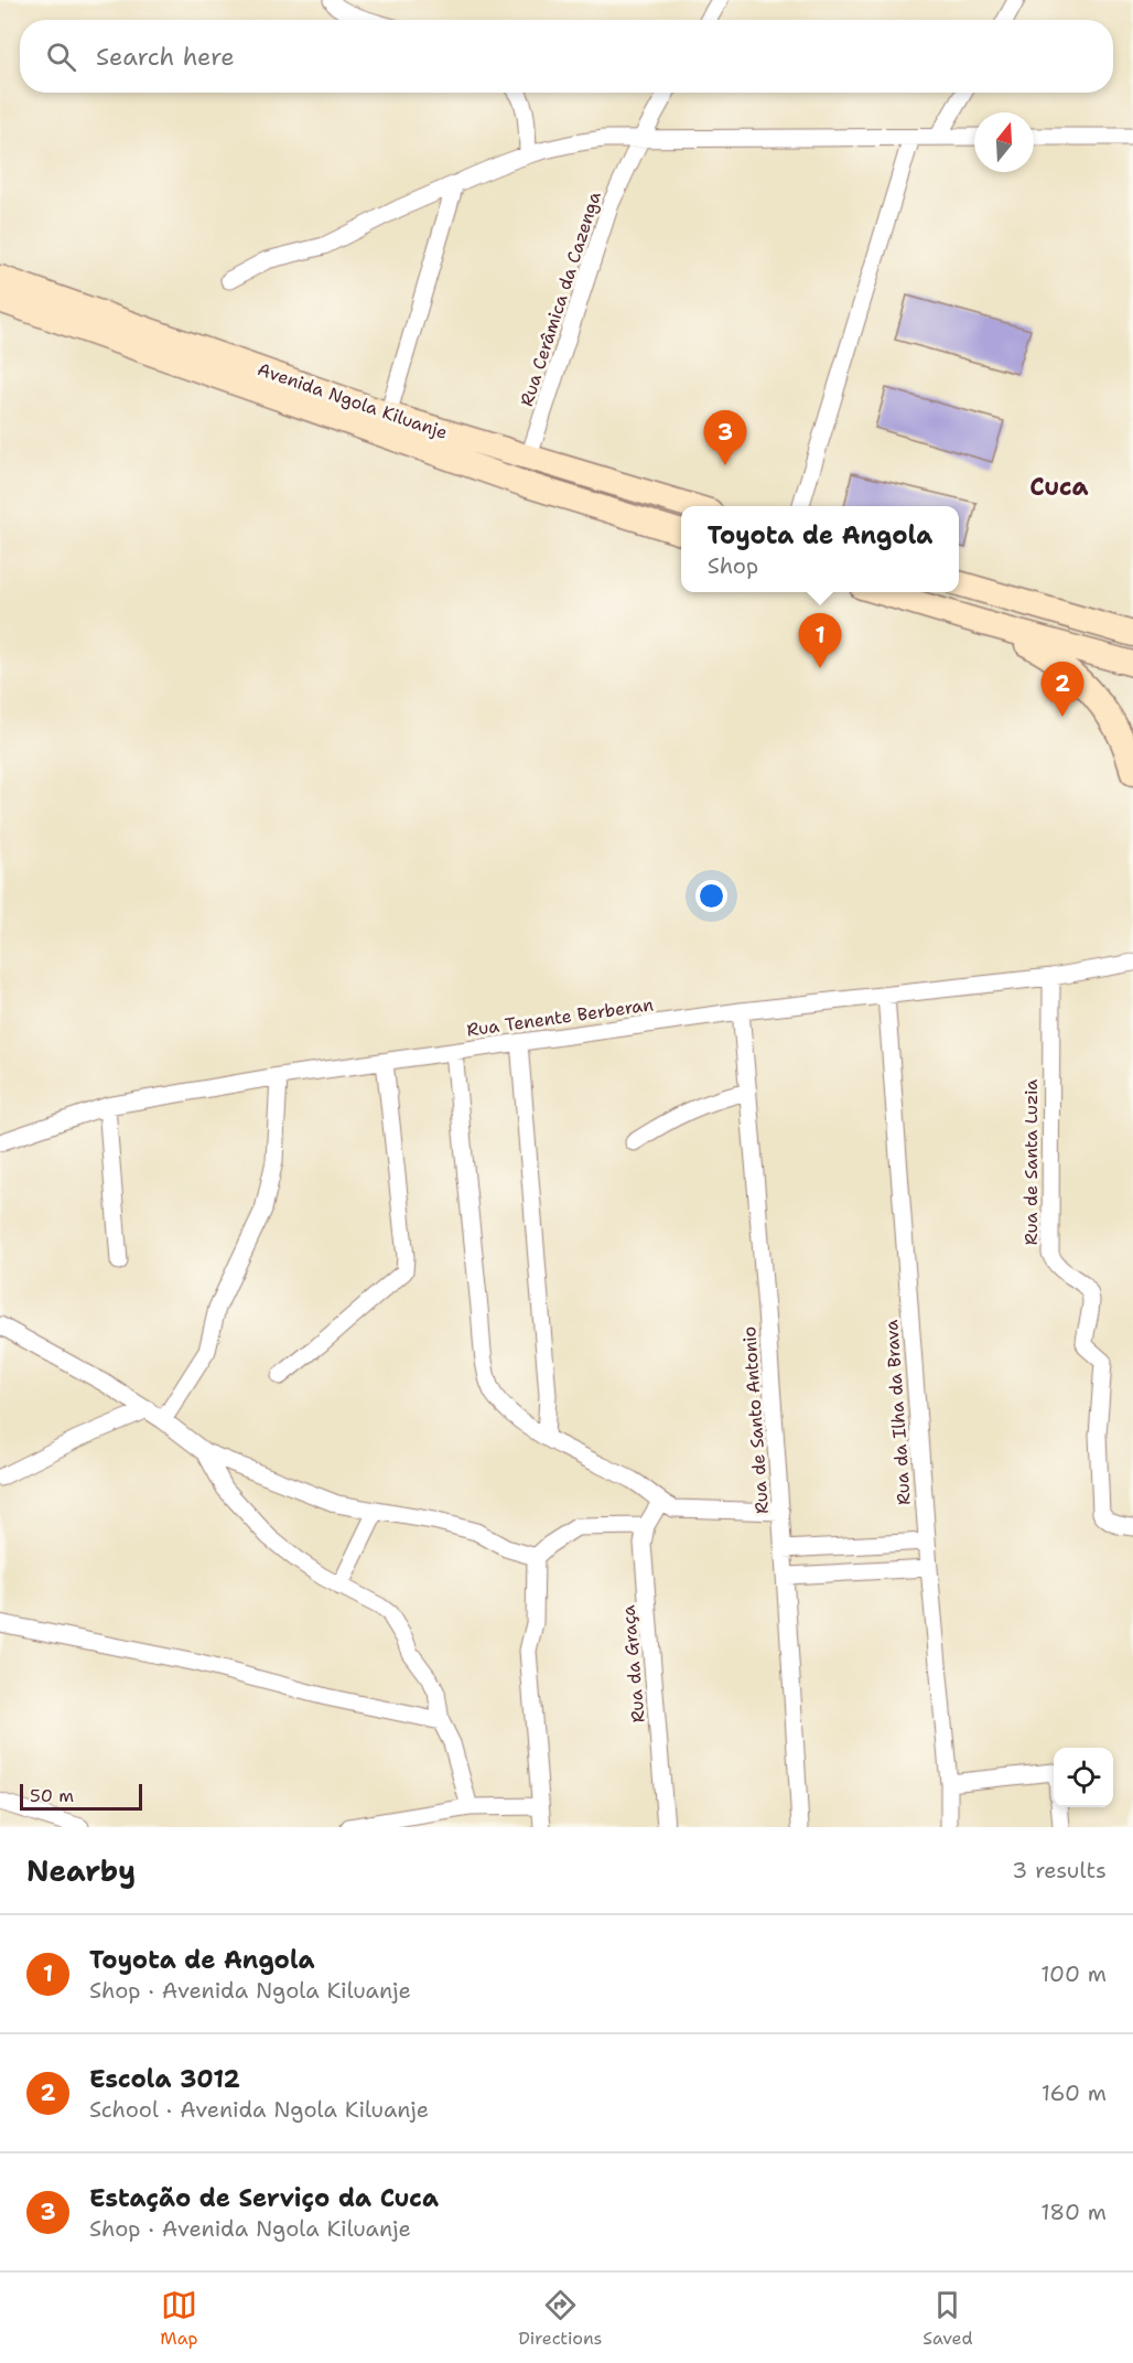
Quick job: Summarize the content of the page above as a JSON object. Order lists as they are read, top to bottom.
{
  "streets": {
    "main road": ["Avenida Ngola Kiluanje"],
    "street": [
      "Rua Cerâmica da Cazenga",
      "Rua Tenente Berberan",
      "Rua de Santa Luzia",
      "Rua da Ilha da Brava",
      "Rua de Santo Antonio",
      "Rua da Graça"
    ]
  },
  "crossings": [
    ["Rua Cerâmica da Cazenga", "Avenida Ngola Kiluanje"],
    ["Rua Tenente Berberan", "Rua de Santa Luzia"],
    ["Rua Tenente Berberan", "Rua da Ilha da Brava"],
    ["Rua Tenente Berberan", "Rua de Santo Antonio"]
  ],
  "districts": ["Cuca"],
  "scale_bar": "50 m",
  "north": "top",
  "page": {
    "search": "Search here",
    "pins": ["3", "1", "2"],
    "popup": ["Toyota de Angola", "Shop"],
    "scale": "50 m",
    "heading": ["Nearby", "3 results"],
    "list": [
      {
        "mark": "1",
        "name": "Toyota de Angola",
        "note": "Shop · Avenida Ngola Kiluanje",
        "value": "100 m"
      },
      {
        "mark": "2",
        "name": "Escola 3012",
        "note": "School · Avenida Ngola Kiluanje",
        "value": "160 m"
      },
      {
        "mark": "3",
        "name": "Estação de Serviço da Cuca",
        "note": "Shop · Avenida Ngola Kiluanje",
        "value": "180 m"
      }
    ],
    "nav": ["Map", "Directions", "Saved"]
  }
}
